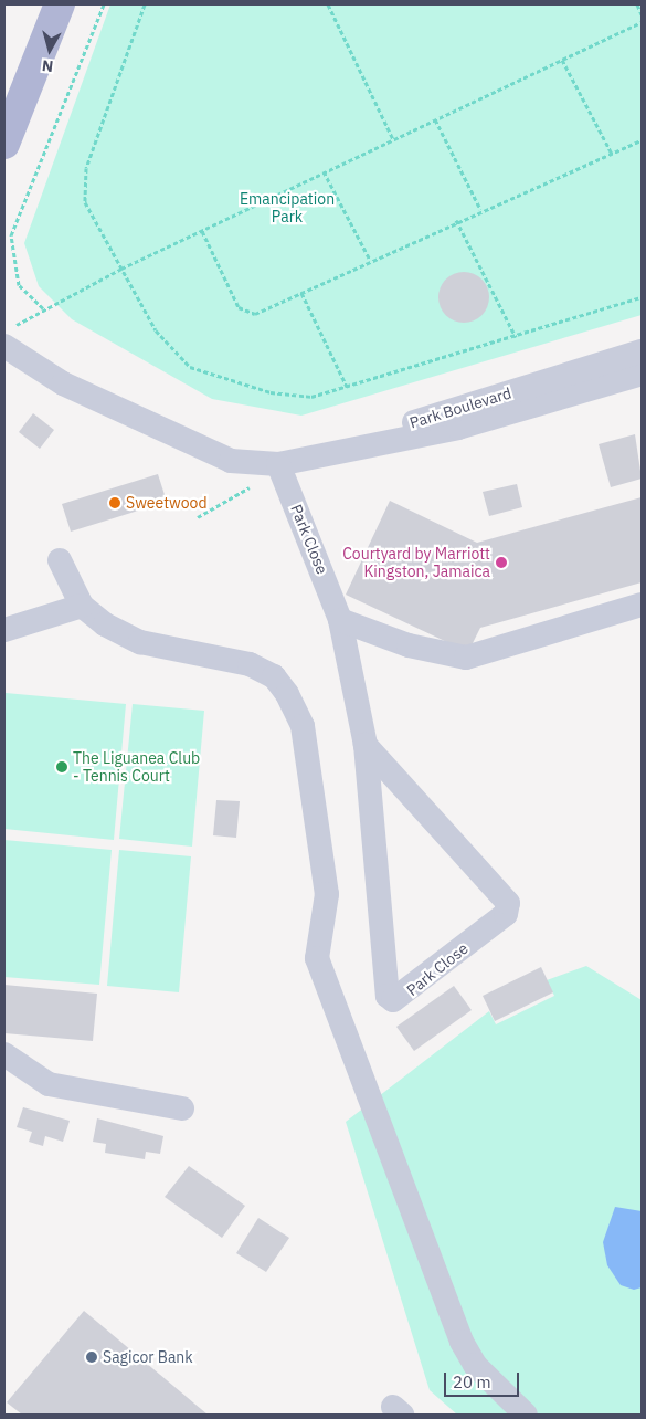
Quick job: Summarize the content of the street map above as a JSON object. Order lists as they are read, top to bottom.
{
  "streets": {
    "street": ["Park Boulevard", "Park Close"]
  },
  "crossings": [
    ["Park Boulevard", "Park Close"]
  ],
  "parks": ["Emancipation Park"],
  "places": [
    "Sweetwood",
    "Courtyard by Marriott Kingston, Jamaica",
    "The Liguanea Club - Tennis Court",
    "Sagicor Bank"
  ],
  "scale_bar": "20 m",
  "north": "bottom"
}
